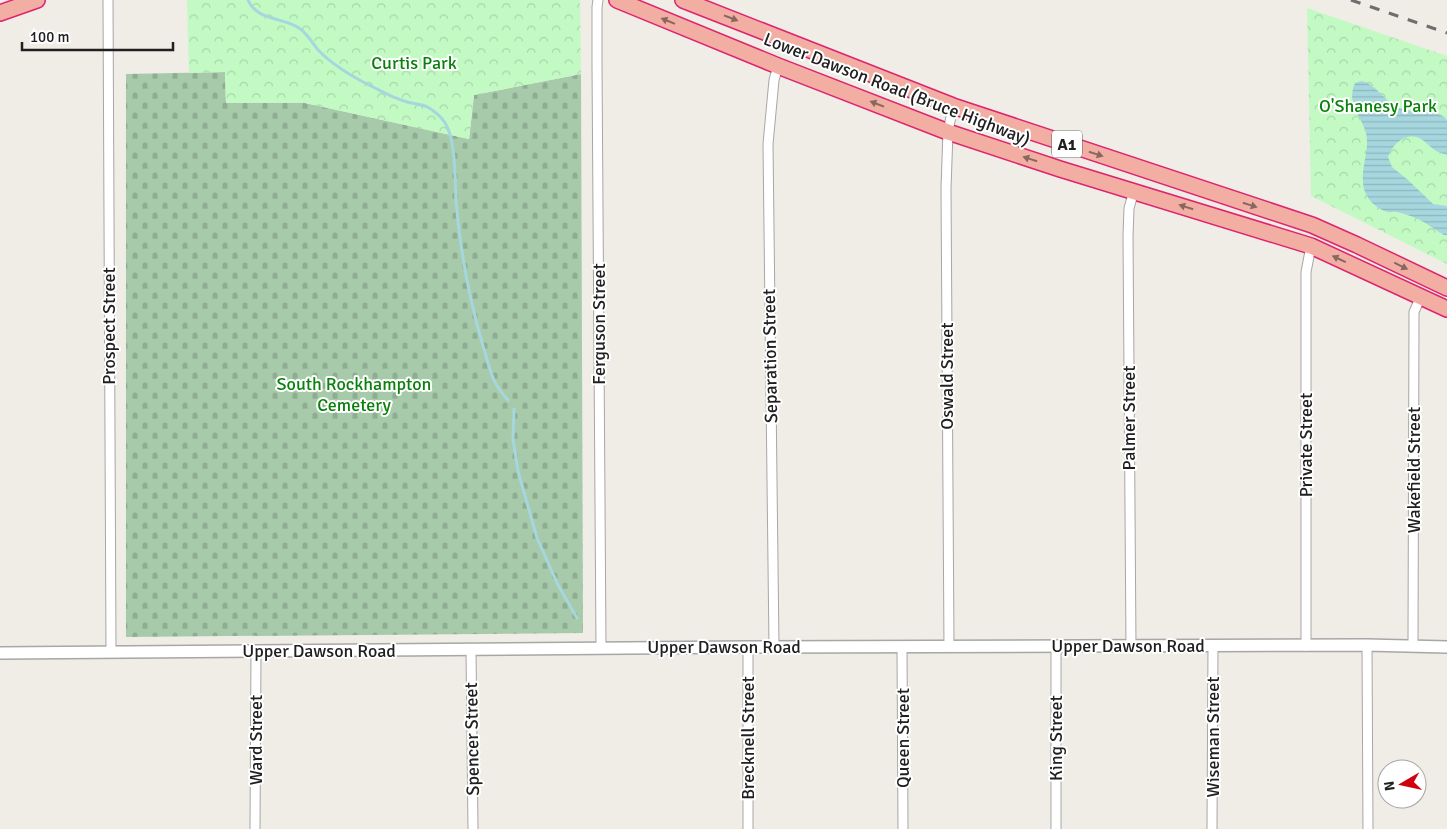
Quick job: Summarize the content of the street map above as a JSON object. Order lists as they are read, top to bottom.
{
  "streets": {
    "highway": ["Lower Dawson Road (Bruce Highway)", "A1"],
    "street": [
      "Ferguson Street",
      "Prospect Street",
      "Separation Street",
      "Oswald Street",
      "Palmer Street",
      "Private Street",
      "Wakefield Street",
      "Upper Dawson Road",
      "Wiseman Street",
      "Brecknell Street",
      "Queen Street",
      "King Street",
      "Spencer Street",
      "Ward Street"
    ]
  },
  "crossings": [
    ["Lower Dawson Road (Bruce Highway)", "Separation Street"],
    ["Lower Dawson Road (Bruce Highway)", "Oswald Street"],
    ["Lower Dawson Road (Bruce Highway)", "Palmer Street"],
    ["Lower Dawson Road (Bruce Highway)", "Private Street"],
    ["Lower Dawson Road (Bruce Highway)", "Wakefield Street"],
    ["Ferguson Street", "Upper Dawson Road"],
    ["Prospect Street", "Upper Dawson Road"],
    ["Separation Street", "Upper Dawson Road"],
    ["Oswald Street", "Upper Dawson Road"],
    ["Palmer Street", "Upper Dawson Road"],
    ["Private Street", "Upper Dawson Road"],
    ["Wakefield Street", "Upper Dawson Road"],
    ["Upper Dawson Road", "Wiseman Street"],
    ["Upper Dawson Road", "Brecknell Street"],
    ["Upper Dawson Road", "Queen Street"],
    ["Upper Dawson Road", "King Street"],
    ["Upper Dawson Road", "Spencer Street"],
    ["Upper Dawson Road", "Ward Street"]
  ],
  "parks": ["Curtis Park", "O'Shanesy Park", "South Rockhampton Cemetery"],
  "scale_bar": "100 m",
  "north": "left"
}
